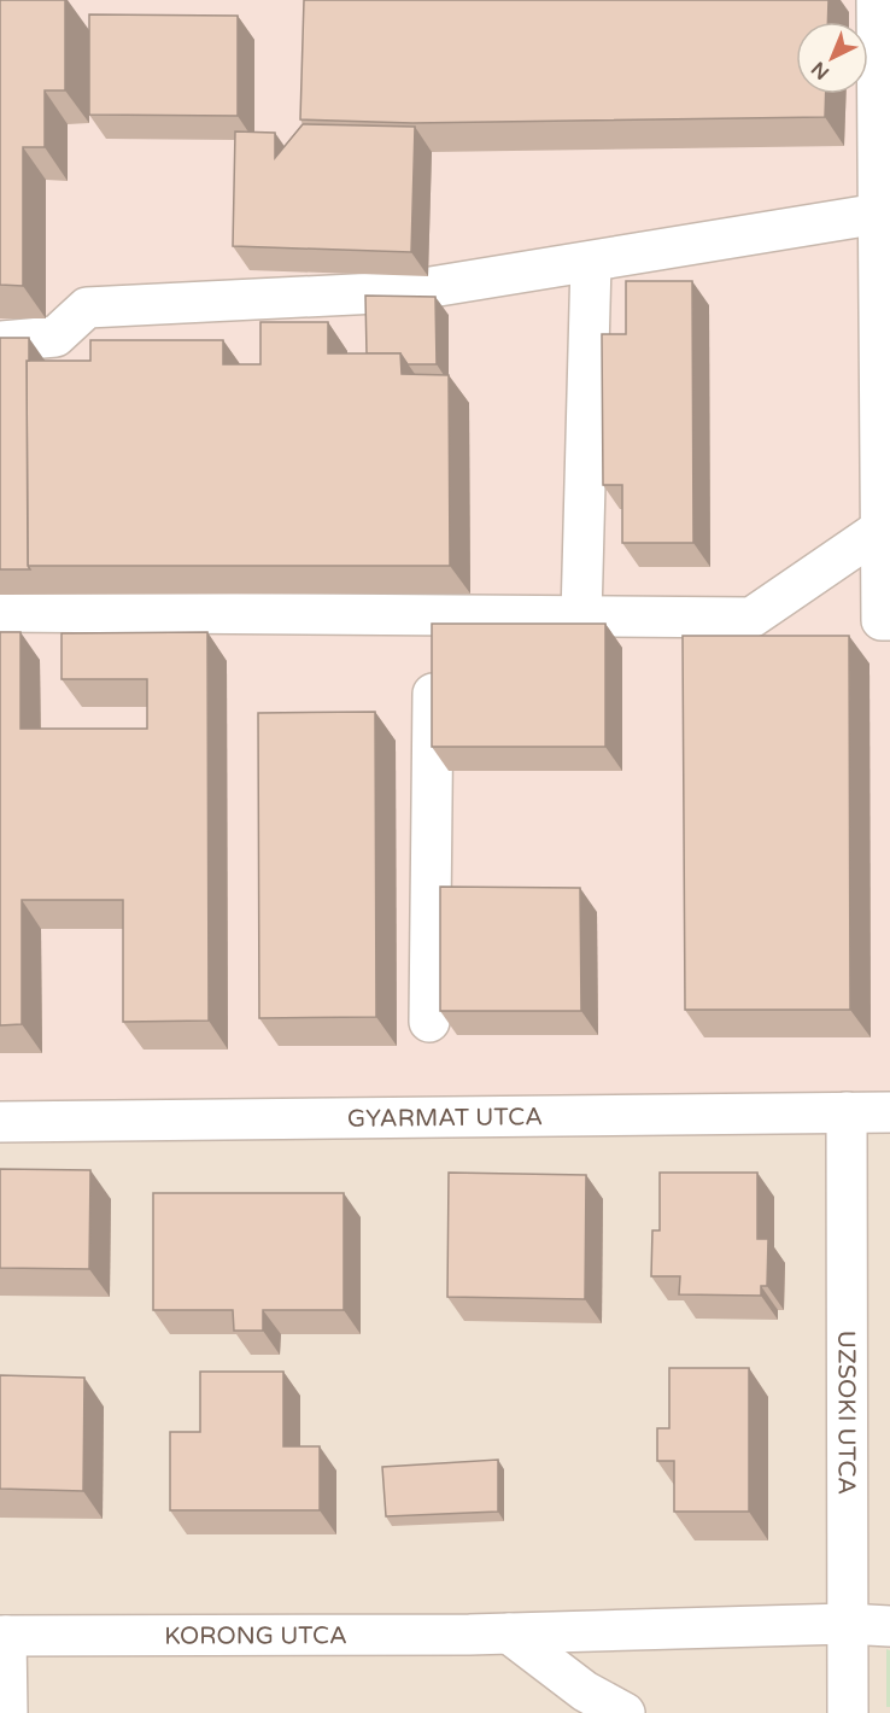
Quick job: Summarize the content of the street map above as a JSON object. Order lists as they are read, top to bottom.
{
  "streets": {
    "street": ["GYARMAT UTCA", "UZSOKI UTCA", "KORONG UTCA"]
  },
  "crossings": [
    ["GYARMAT UTCA", "UZSOKI UTCA"],
    ["UZSOKI UTCA", "KORONG UTCA"]
  ],
  "north": "bottom left"
}
